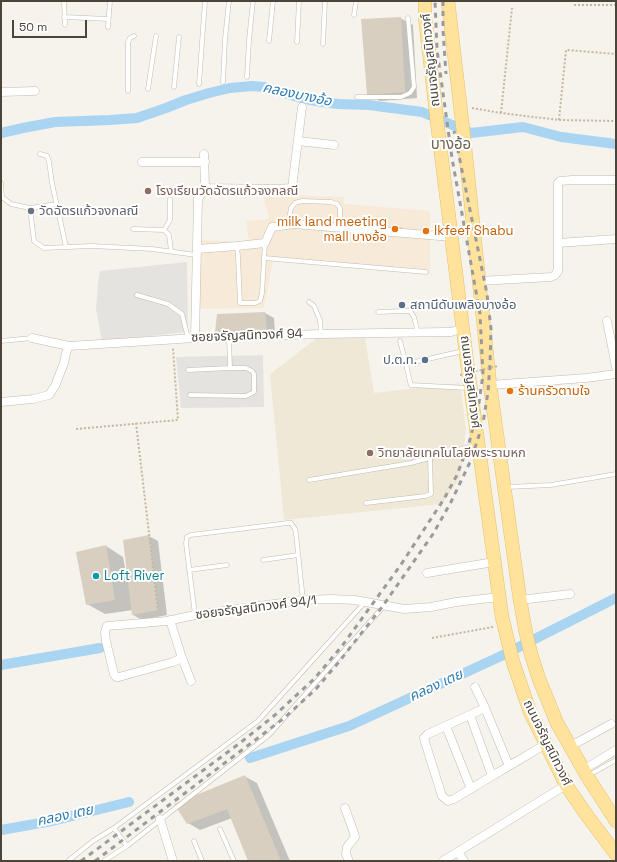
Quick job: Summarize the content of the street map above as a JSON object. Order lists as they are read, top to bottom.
{
  "streets": {
    "main road": ["ถนนจรัญสนิทวงศ์"],
    "street": ["ซอยจรัญสนิทวงศ์ 94", "ซอยจรัญสนิทวงศ์ 94/1"]
  },
  "crossings": [
    ["ถนนจรัญสนิทวงศ์", "ซอยจรัญสนิทวงศ์ 94"],
    ["ถนนจรัญสนิทวงศ์", "ซอยจรัญสนิทวงศ์ 94/1"]
  ],
  "districts": ["บางอ้อ"],
  "water": ["คลองบางอ้อ", "คลอง เตย"],
  "places": [
    "โรงเรียนวัดฉัตรแก้วจงกลณี",
    "วัดฉัตรแก้วจงกลณี",
    "milk land meeting mall บางอ้อ",
    "Ikfeef Shabu",
    "สถานีดับเพลิงบางอ้อ",
    "ป.ต.ท.",
    "ร้านครัวตามใจ",
    "วิทยาลัยเทคโนโลยีพระรามหก",
    "Loft River"
  ],
  "scale_bar": "50 m"
}
